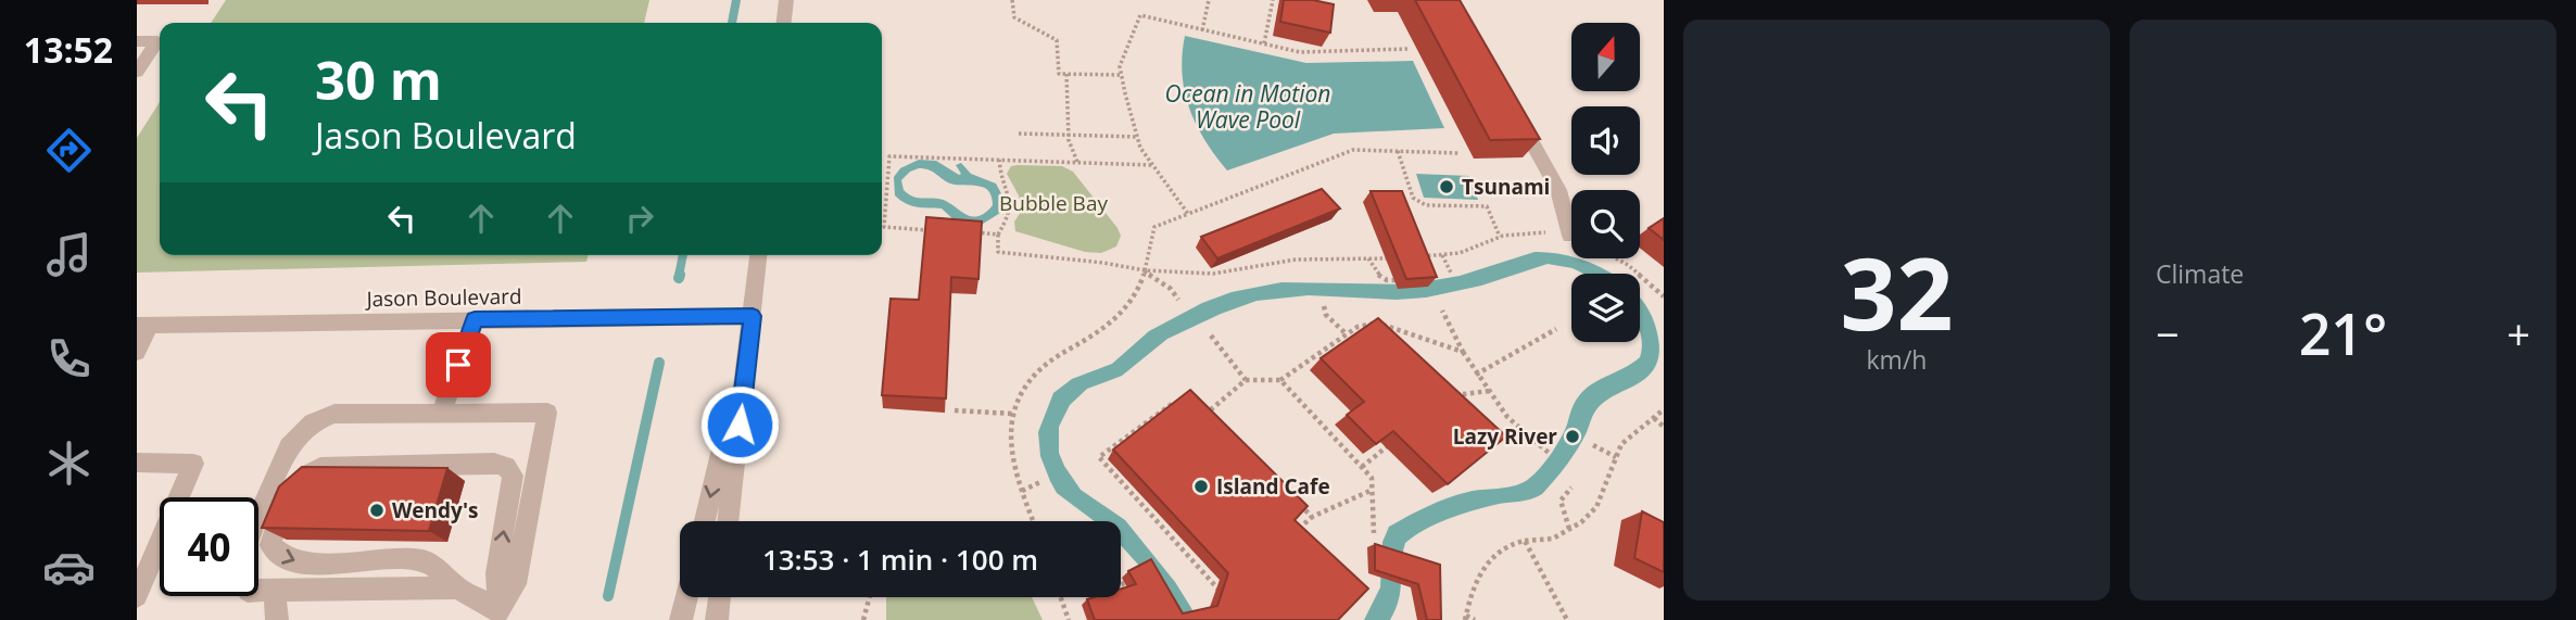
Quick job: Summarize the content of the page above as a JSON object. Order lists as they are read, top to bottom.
{
  "streets": {
    "street": ["Jason Boulevard"]
  },
  "water": ["Ocean in Motion Wave Pool"],
  "parks": ["Bubble Bay"],
  "places": [
    "Tsunami",
    "Lazy River",
    "Island Cafe",
    "Wendy's"
  ],
  "north": "top",
  "page": {
    "tabs": "13:52",
    "tile": [
      ["32", "km/h"],
      "Climate"
    ],
    "turn": ["30 m", "Jason Boulevard"],
    "heat": ["−", "21°", "+"],
    "limit": "40",
    "trip": "13:53 · 1 min · 100 m"
  }
}
